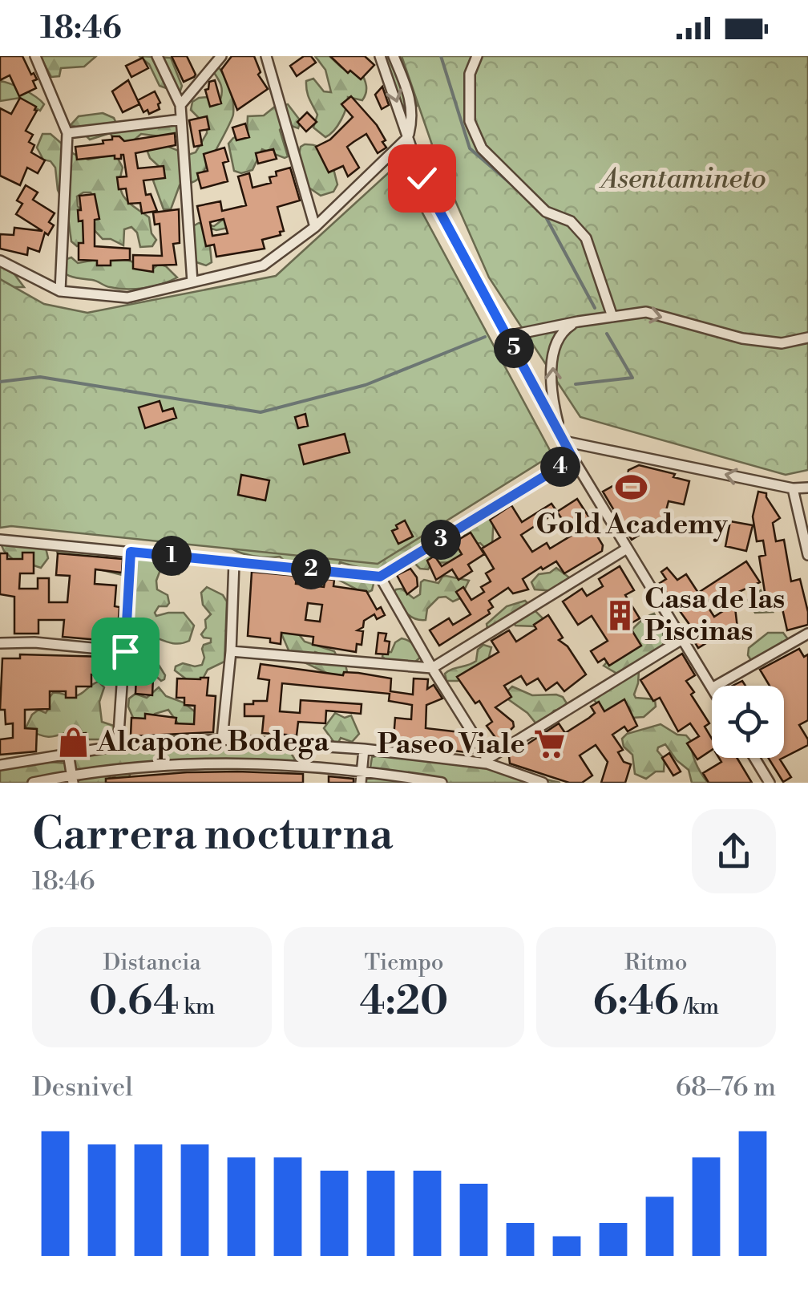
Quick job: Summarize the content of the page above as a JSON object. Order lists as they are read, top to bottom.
{
  "parks": ["Asentamineto"],
  "places": {
    "sports": ["Gold Academy"],
    "building": ["Casa de las Piscinas"],
    "shop": ["Alcapone Bodega"],
    "supermarket": ["Paseo Viale"]
  },
  "page": {
    "status": "18:46",
    "pins": [
      "5",
      "4",
      "3",
      "1",
      "2"
    ],
    "heading": ["Carrera nocturna", "18:46"],
    "stats": [
      ["Distancia", "0.64 km"],
      ["Tiempo", "4:20"],
      ["Ritmo", "6:46 /km"]
    ],
    "chart": ["Desnivel", "68–76 m"]
  }
}
